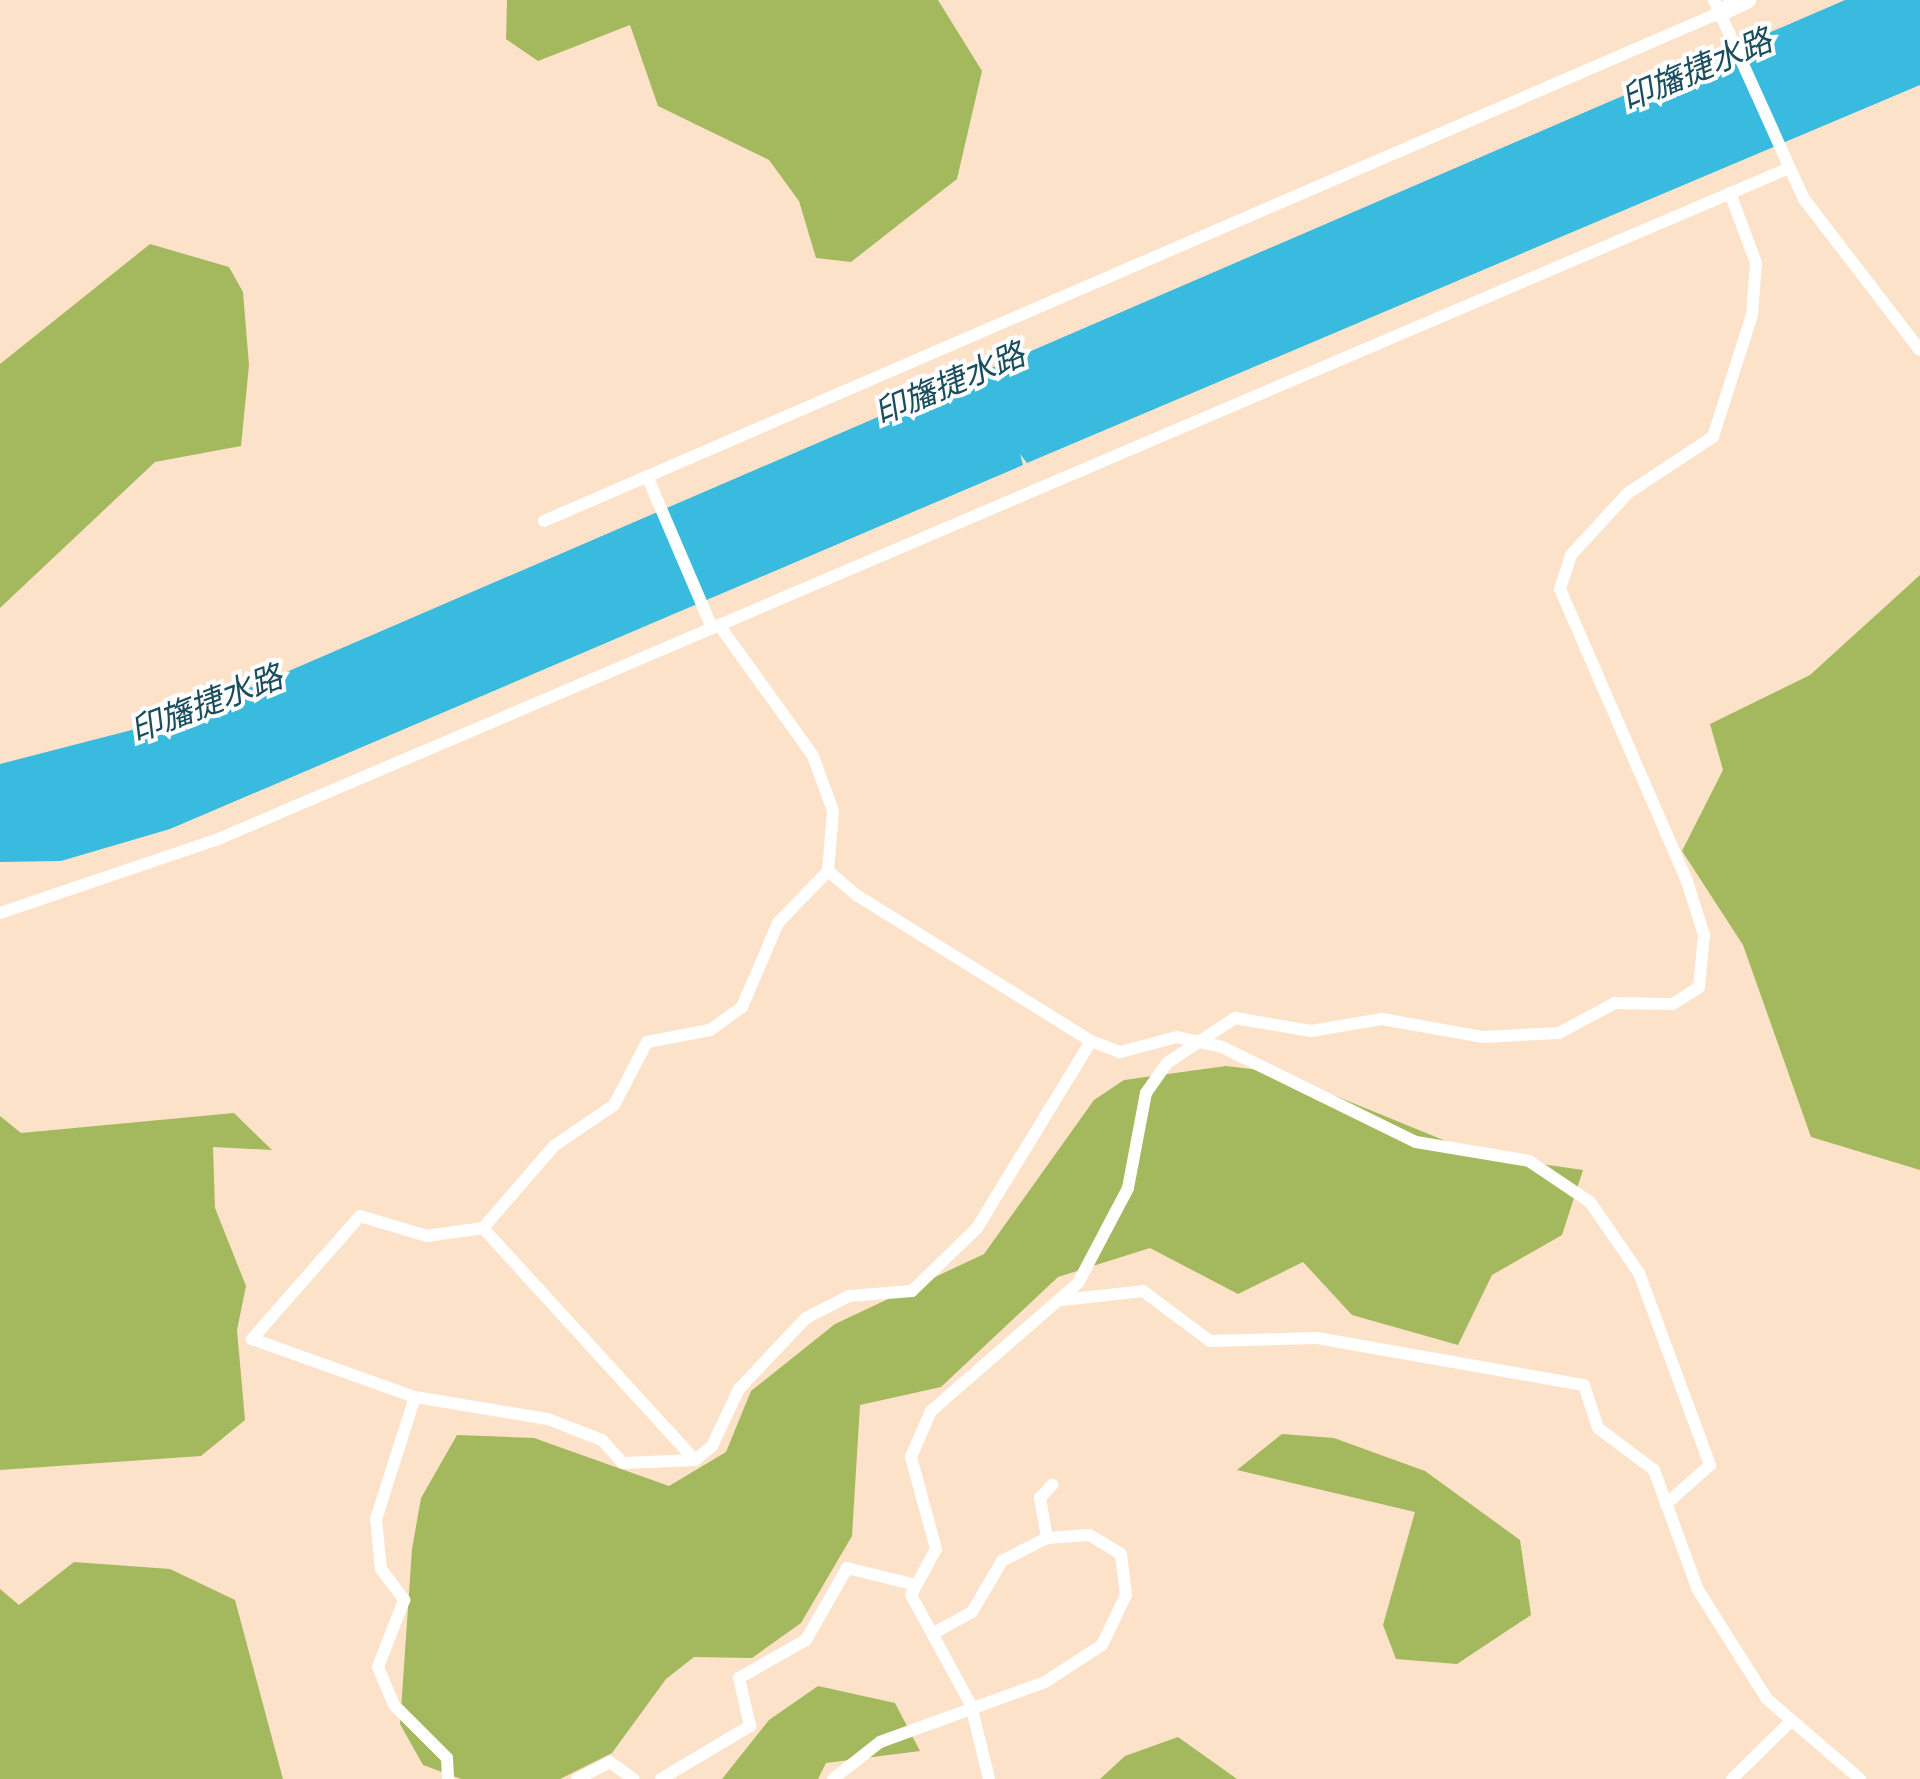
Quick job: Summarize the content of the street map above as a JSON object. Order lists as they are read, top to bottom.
{
  "water": ["印旛捷水路"]
}
